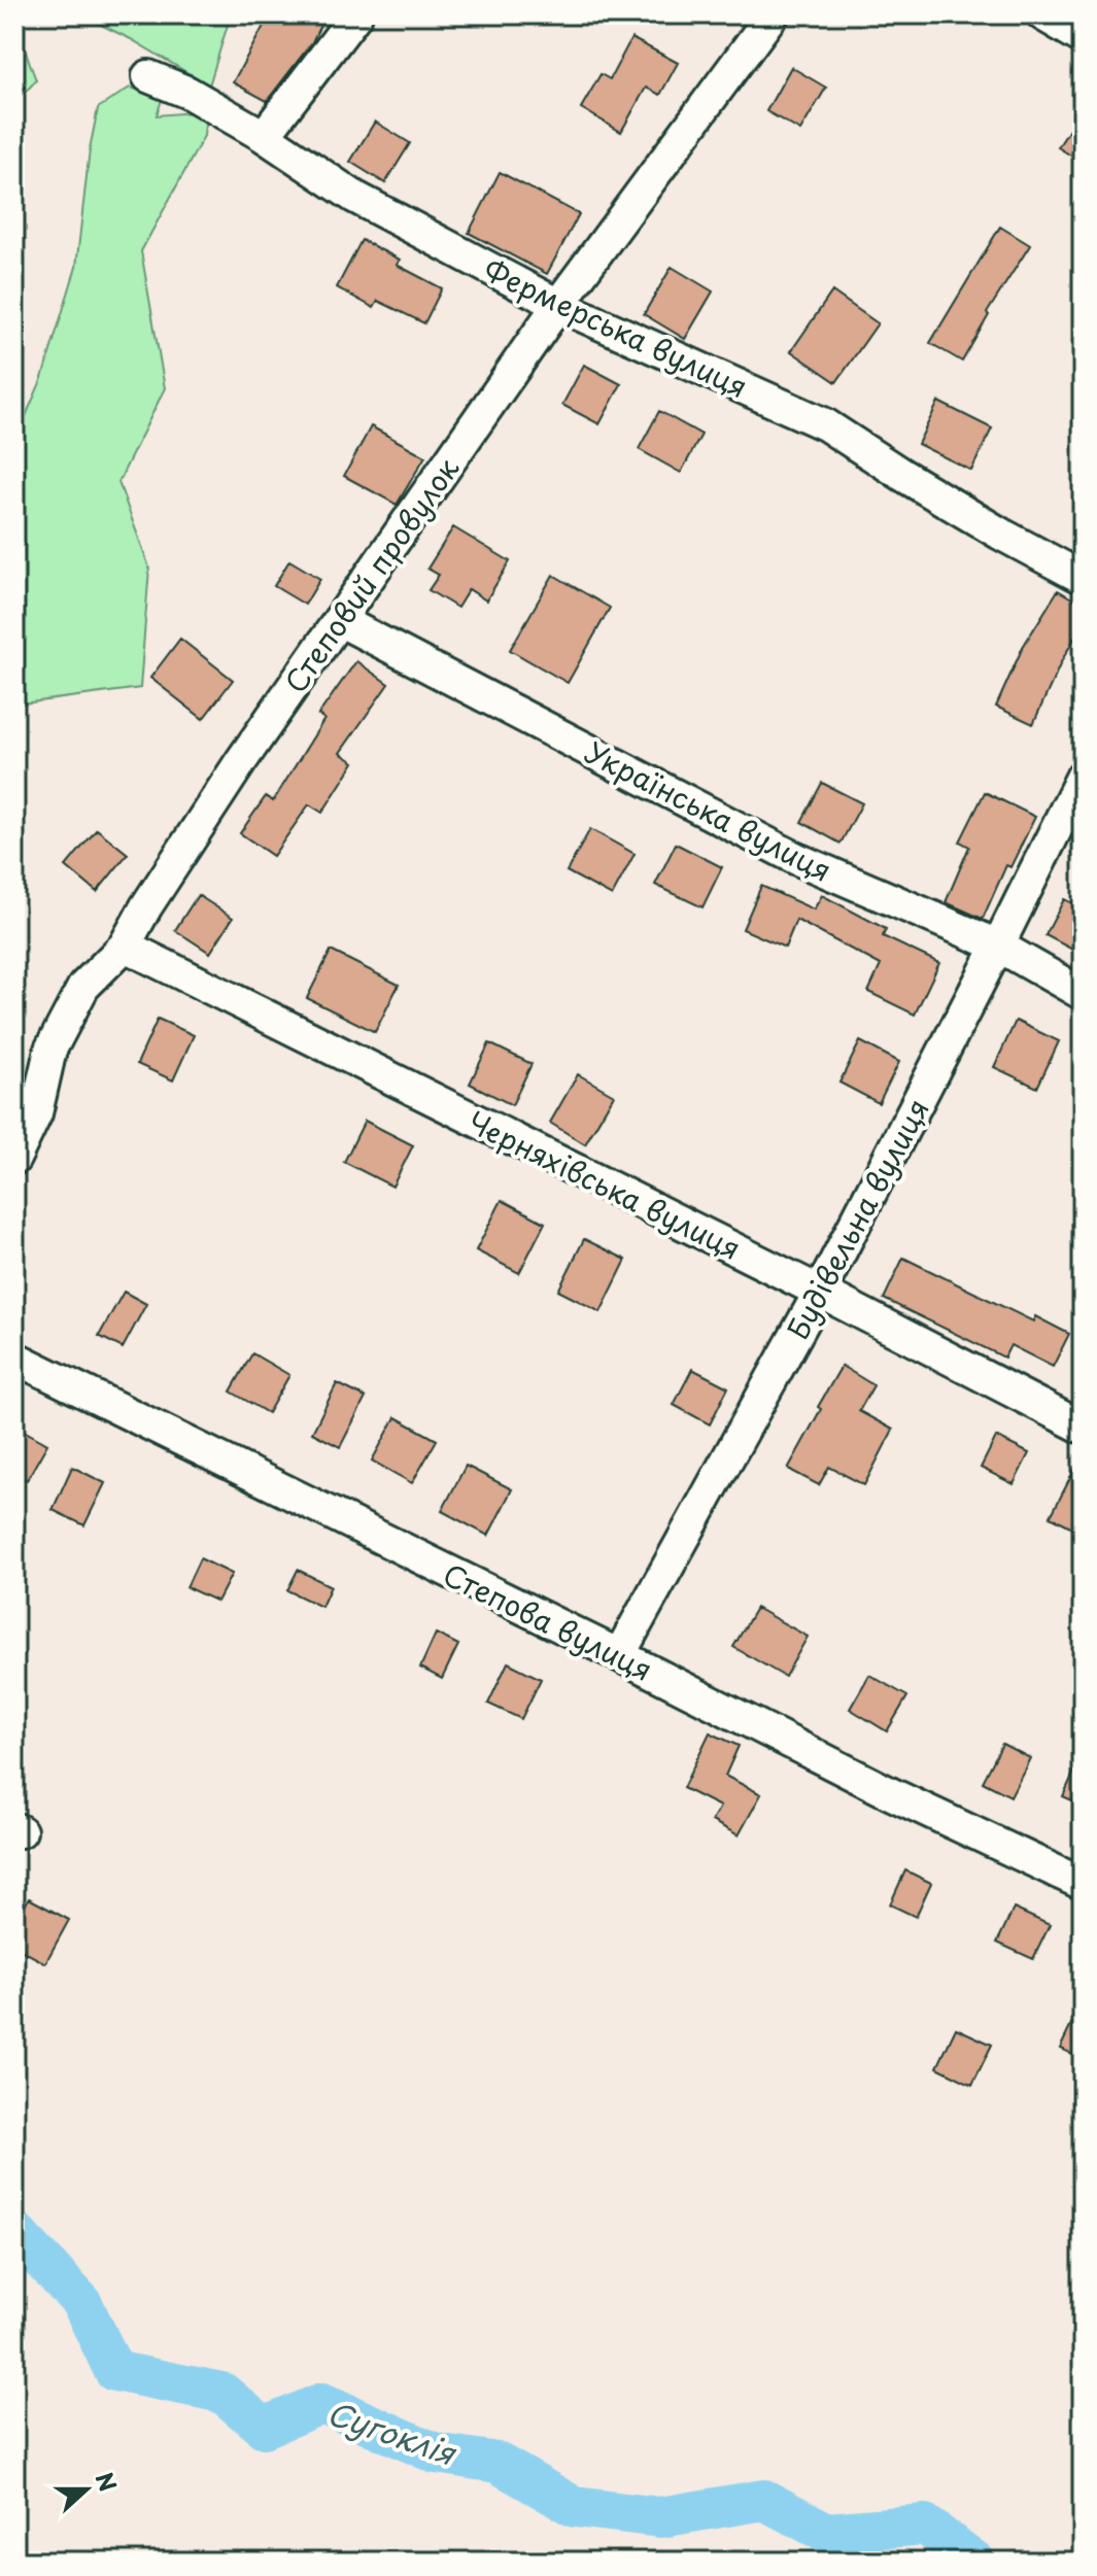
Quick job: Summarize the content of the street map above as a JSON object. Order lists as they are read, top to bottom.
{
  "streets": {
    "street": [
      "Фермерська вулиця",
      "Степовий провулок",
      "Українська вулиця",
      "Черняхівська вулиця",
      "Будівельна вулиця",
      "Степова вулиця"
    ]
  },
  "crossings": [
    ["Фермерська вулиця", "Степовий провулок"],
    ["Степовий провулок", "Українська вулиця"],
    ["Степовий провулок", "Черняхівська вулиця"],
    ["Українська вулиця", "Будівельна вулиця"],
    ["Черняхівська вулиця", "Будівельна вулиця"],
    ["Будівельна вулиця", "Степова вулиця"]
  ],
  "water": ["Сугоклія"],
  "north": "right"
}
